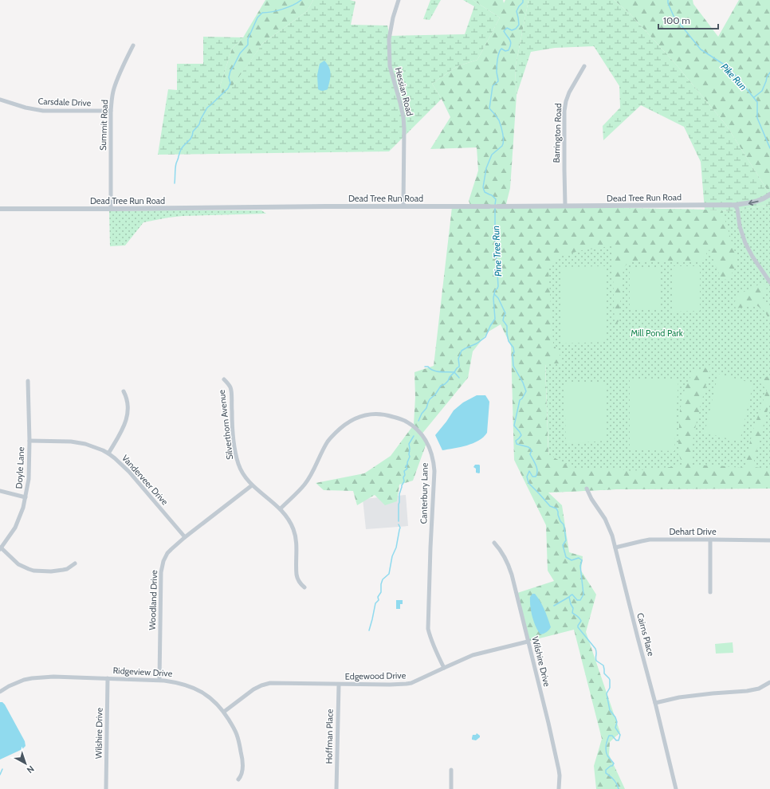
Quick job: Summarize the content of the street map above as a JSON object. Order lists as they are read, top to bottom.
{
  "streets": {
    "street": [
      "Hessian Road",
      "Carsdale Drive",
      "Summit Road",
      "Barrington Road",
      "Dead Tree Run Road",
      "Silverthorn Avenue",
      "Doyle Lane",
      "Vanderveer Drive",
      "Canterbury Lane",
      "Dehart Drive",
      "Woodland Drive",
      "Cairns Place",
      "Wilshire Drive",
      "Ridgeview Drive",
      "Edgewood Drive",
      "Hoffman Place"
    ]
  },
  "crossings": [
    ["Hessian Road", "Dead Tree Run Road"],
    ["Carsdale Drive", "Summit Road"],
    ["Summit Road", "Dead Tree Run Road"],
    ["Barrington Road", "Dead Tree Run Road"],
    ["Silverthorn Avenue", "Canterbury Lane"],
    ["Silverthorn Avenue", "Woodland Drive"],
    ["Doyle Lane", "Vanderveer Drive"],
    ["Vanderveer Drive", "Woodland Drive"],
    ["Canterbury Lane", "Edgewood Drive"],
    ["Dehart Drive", "Cairns Place"],
    ["Woodland Drive", "Ridgeview Drive"],
    ["Wilshire Drive", "Ridgeview Drive"],
    ["Wilshire Drive", "Edgewood Drive"],
    ["Ridgeview Drive", "Edgewood Drive"],
    ["Edgewood Drive", "Hoffman Place"]
  ],
  "water": ["Pike Run", "Pine Tree Run"],
  "parks": ["Mill Pond Park"],
  "scale_bar": "100 m",
  "north": "bottom right"
}
